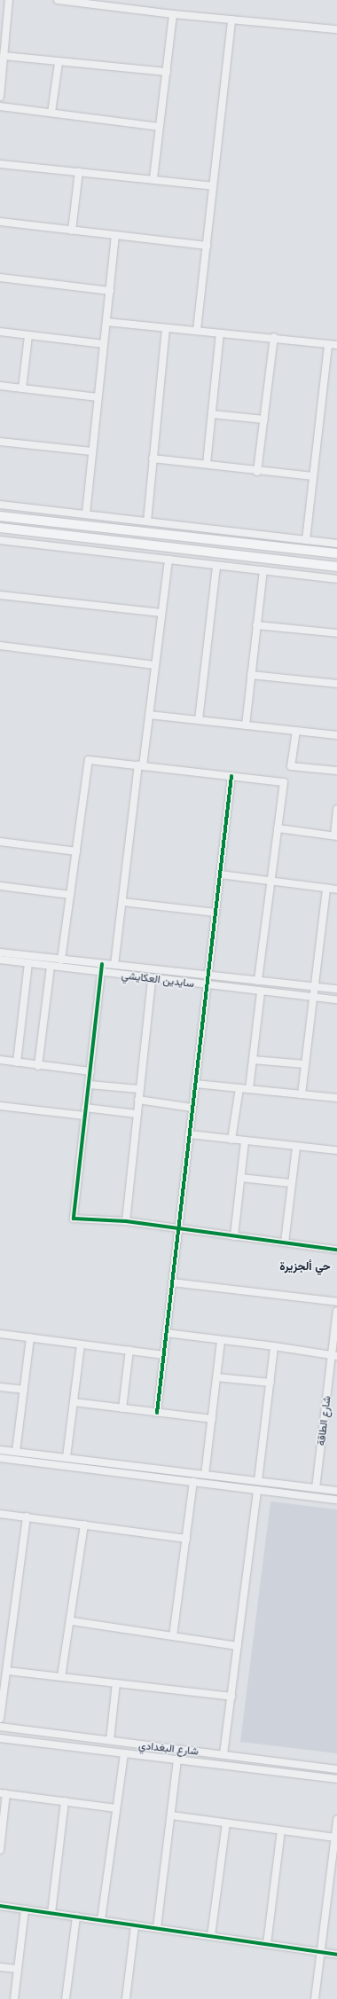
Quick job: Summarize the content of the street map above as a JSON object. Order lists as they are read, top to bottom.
{
  "streets": {
    "street": ["سايدين العكايشي", "شارع الطاقة", "شارع البغدادي"]
  },
  "districts": ["حي ألجزيرة"]
}
